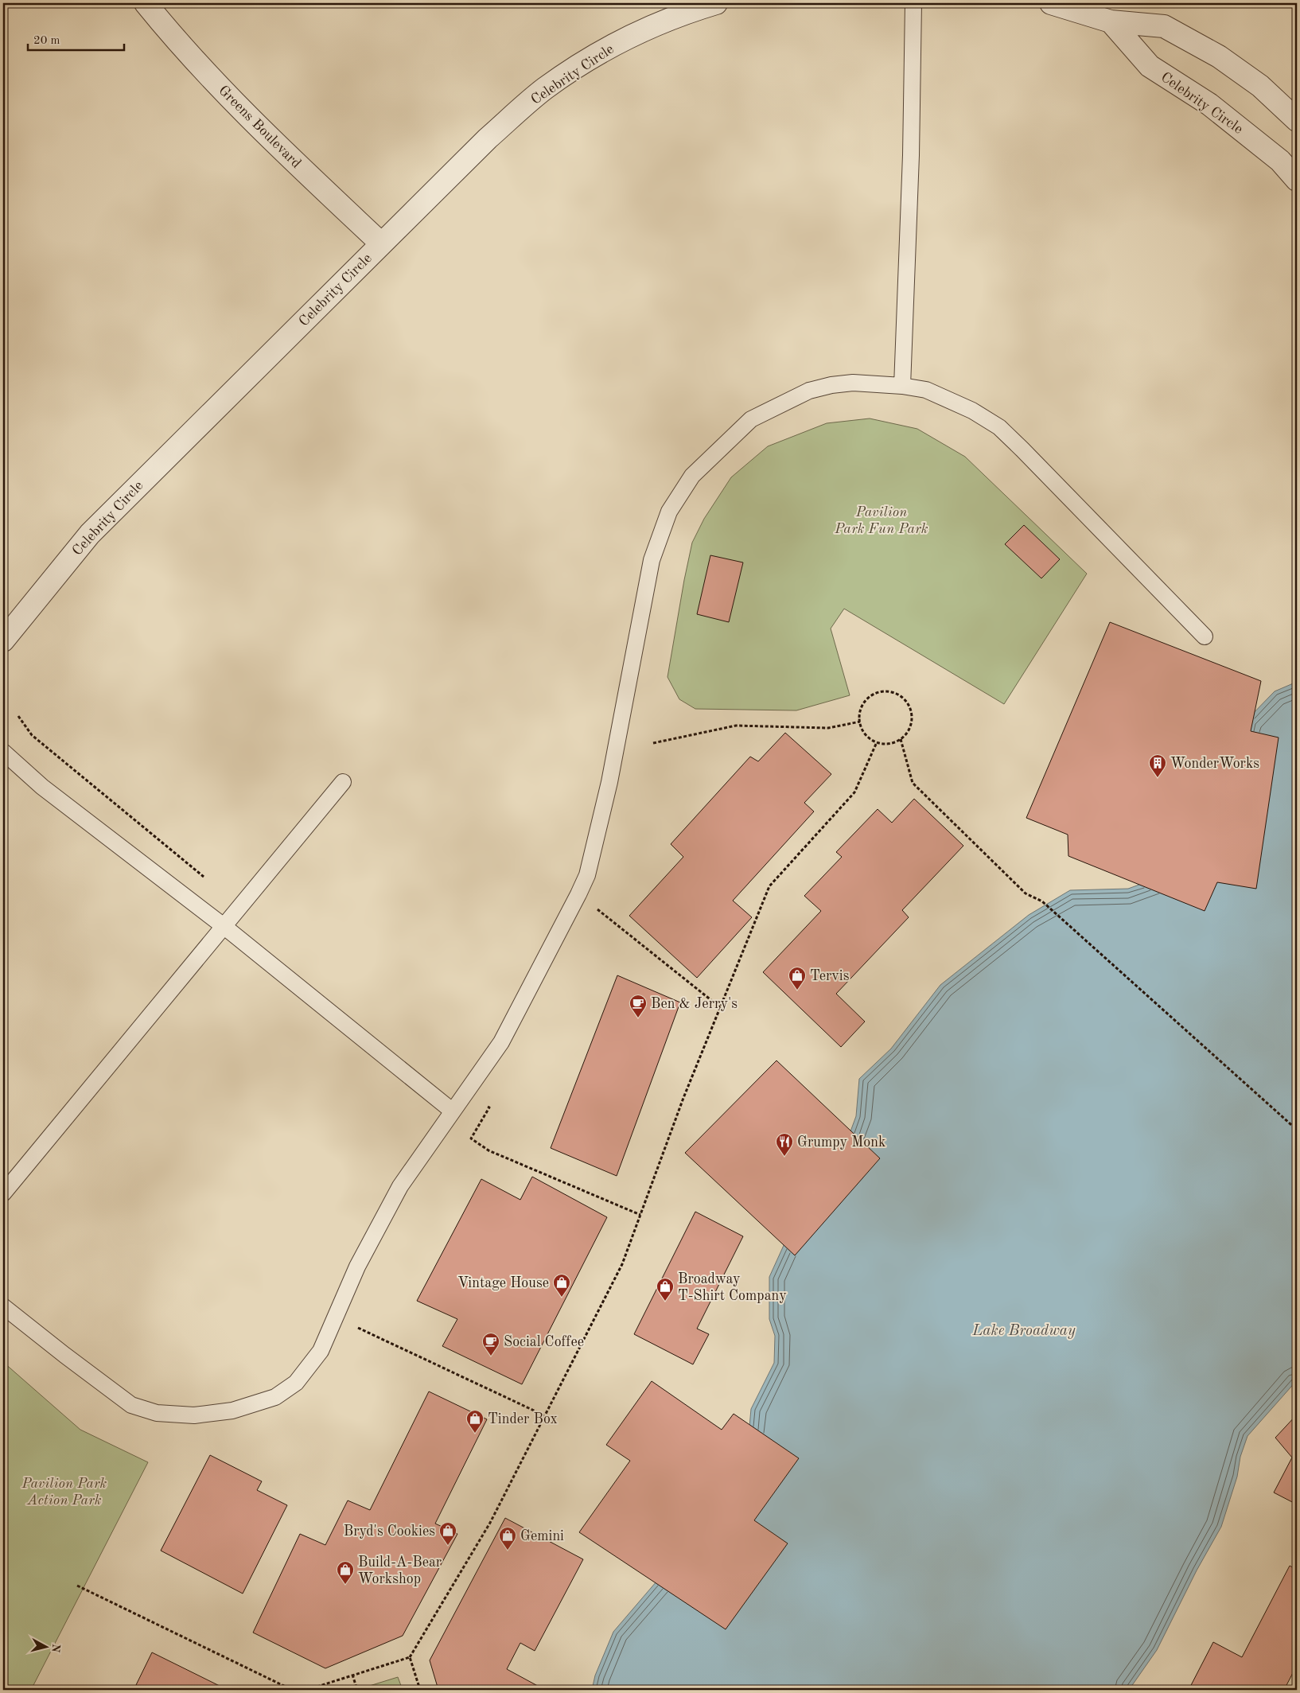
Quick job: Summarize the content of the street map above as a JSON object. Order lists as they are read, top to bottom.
{
  "streets": {
    "street": ["Celebrity Circle", "Greens Boulevard"]
  },
  "crossings": [
    ["Celebrity Circle", "Greens Boulevard"]
  ],
  "water": ["Lake Broadway"],
  "parks": ["Pavilion Park Fun Park", "Pavilion Park Action Park"],
  "places": {
    "building": ["WonderWorks"],
    "shop": [
      "Tervis",
      "Vintage House",
      "Broadway T-Shirt Company",
      "Tinder Box",
      "Bryd's Cookies",
      "Gemini",
      "Build-A-Bear Workshop"
    ],
    "cafe": ["Ben & Jerry's", "Social Coffee"],
    "restaurant": ["Grumpy Monk"]
  },
  "scale_bar": "20 m",
  "north": "right"
}
